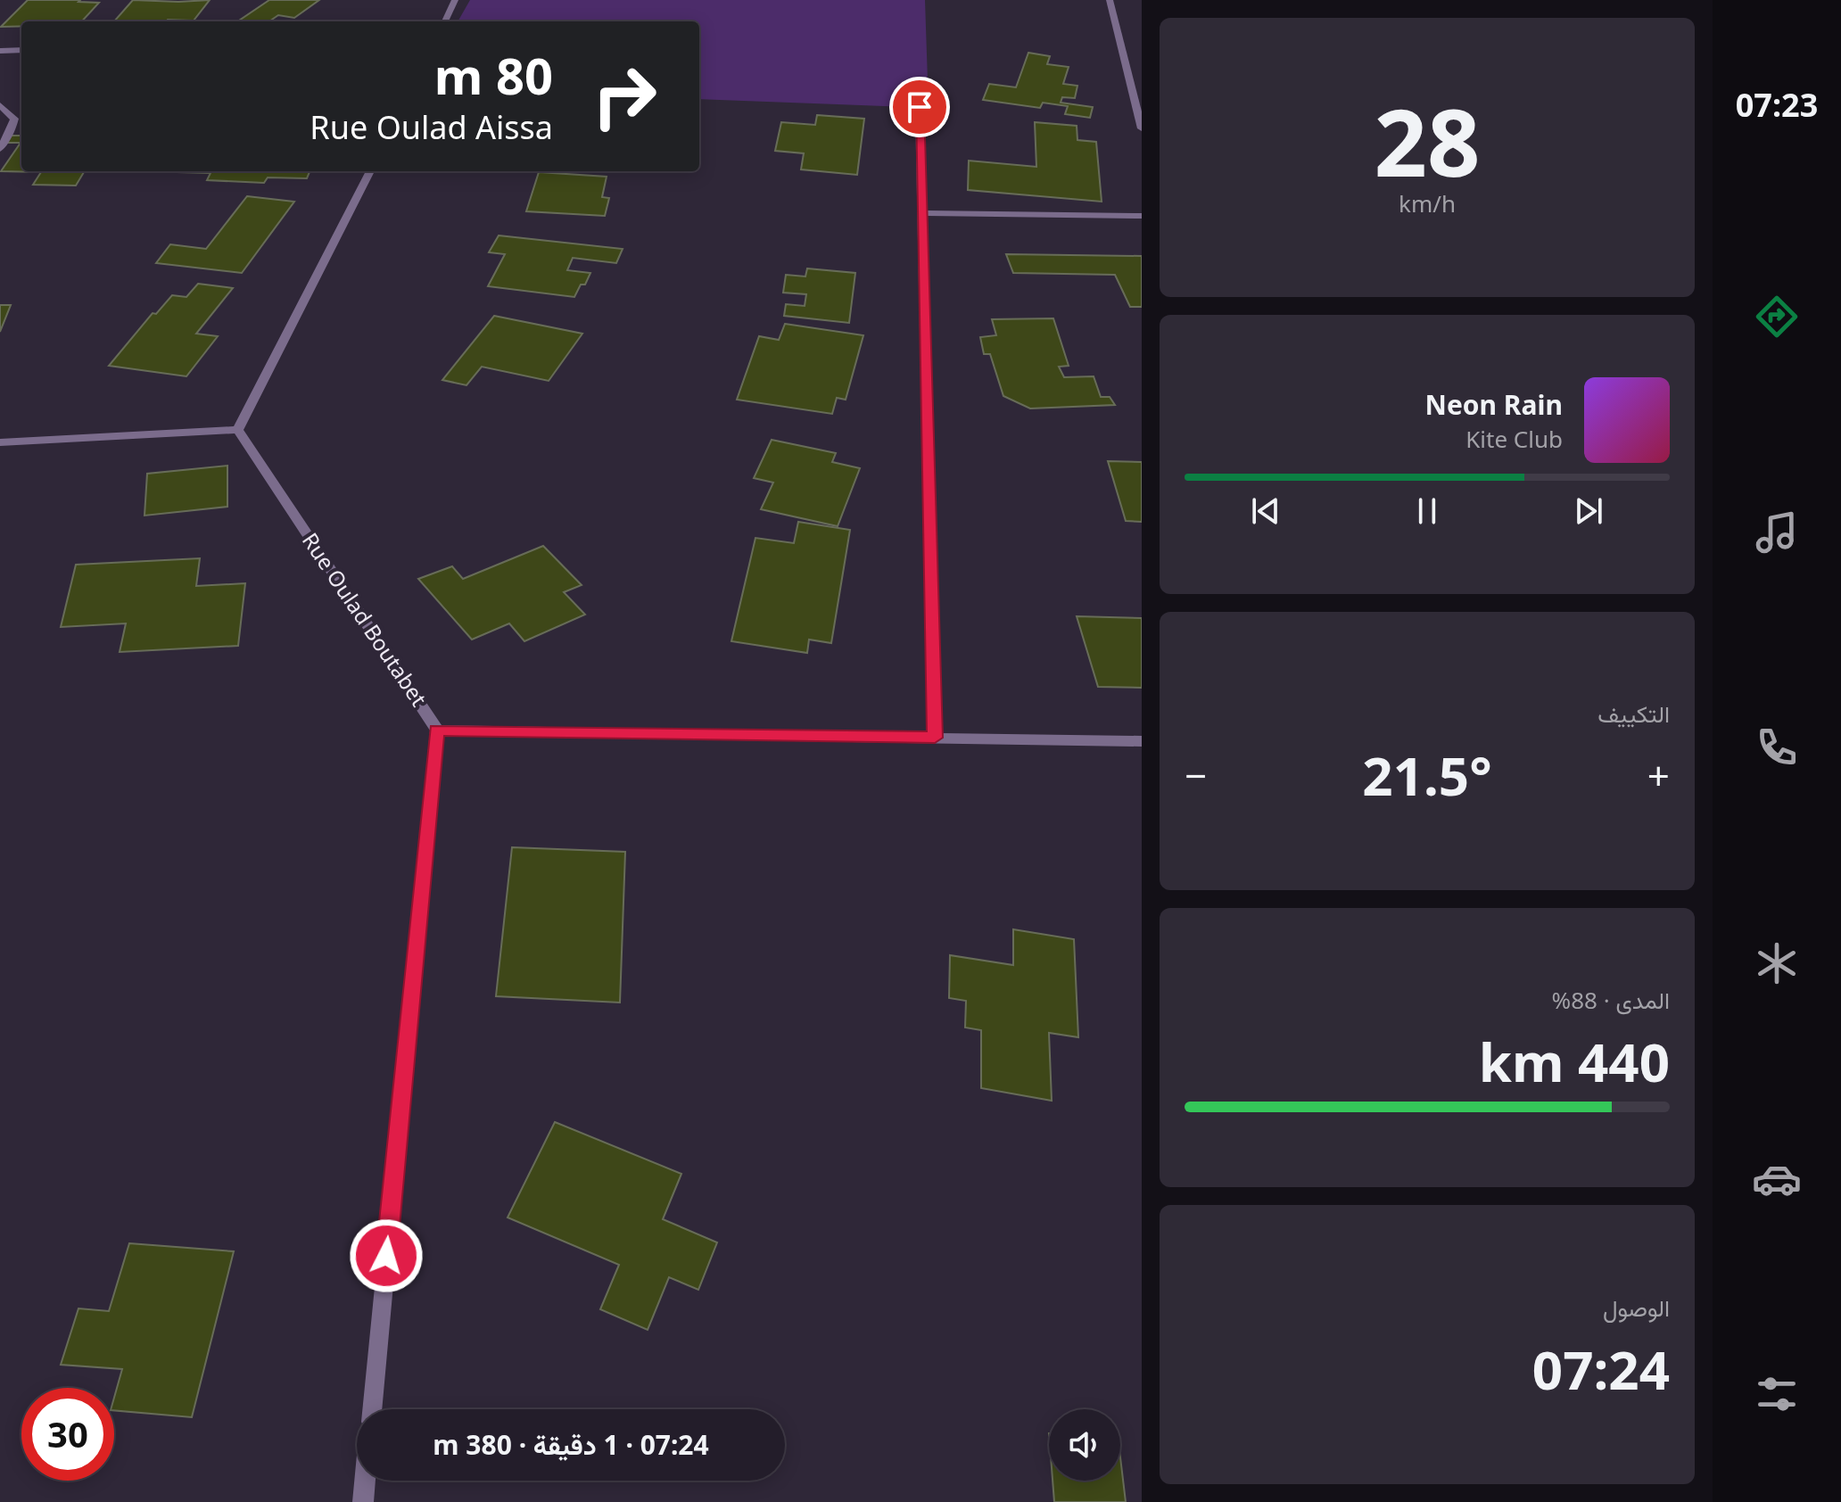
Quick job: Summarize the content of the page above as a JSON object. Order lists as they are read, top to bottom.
{
  "streets": {
    "street": ["Rue Oulad Boutabet"]
  },
  "page": {
    "tabs": "07:23",
    "tile": [
      ["28", "km/h"],
      "التكييف",
      ["المدى · 88%", "440 km"],
      ["الوصول", "07:24"]
    ],
    "turn": ["80 m", "Rue Oulad Aissa"],
    "song": ["Neon Rain", "Kite Club"],
    "heat": ["−", "21.5°", "+"],
    "limit": "30",
    "trip": "07:24 · 1 دقيقة · 380 m"
  }
}
